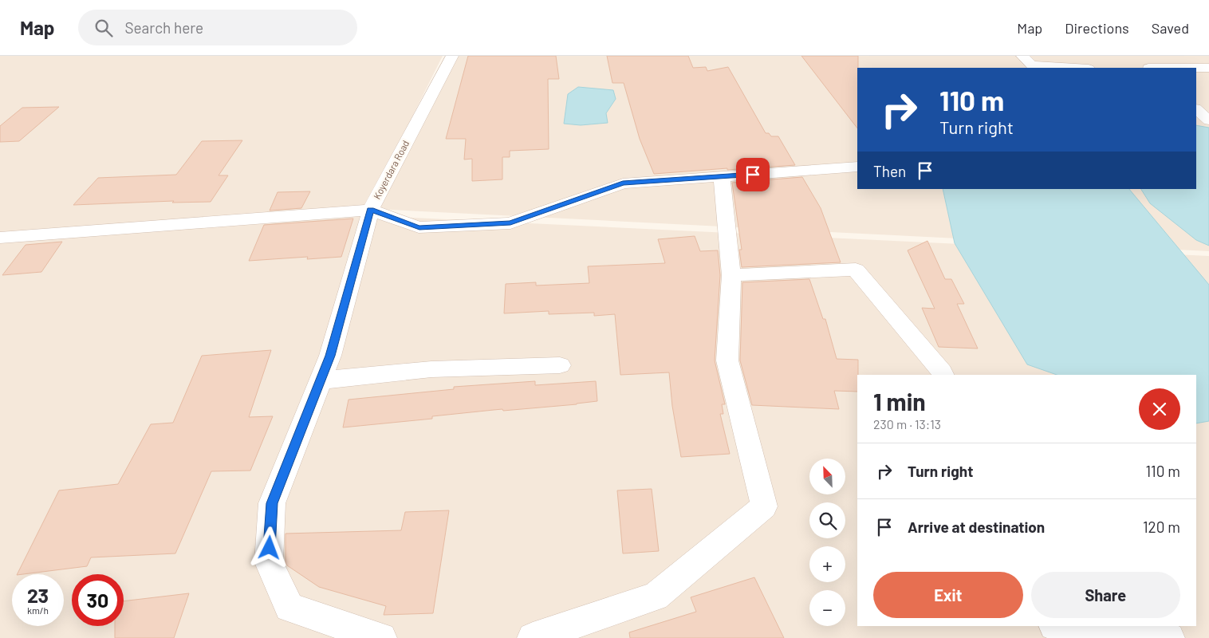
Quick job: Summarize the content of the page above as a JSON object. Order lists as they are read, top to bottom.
{
  "streets": {
    "street": ["Koyerdara Road"]
  },
  "north": "top left",
  "page": {
    "header": "Map",
    "search": "Search here",
    "nav": ["Map", "Directions", "Saved"],
    "turn": ["110 m", "Turn right"],
    "then": "Then",
    "heading": ["1 min", "230 m · 13:13"],
    "list": [
      {
        "name": "Turn right",
        "value": "110 m"
      },
      {
        "name": "Arrive at destination",
        "value": "120 m"
      }
    ],
    "map_buttons": ["+", "−"],
    "buttons": ["Exit", "Share"],
    "speed": "23 km/h",
    "limit": "30"
  }
}
